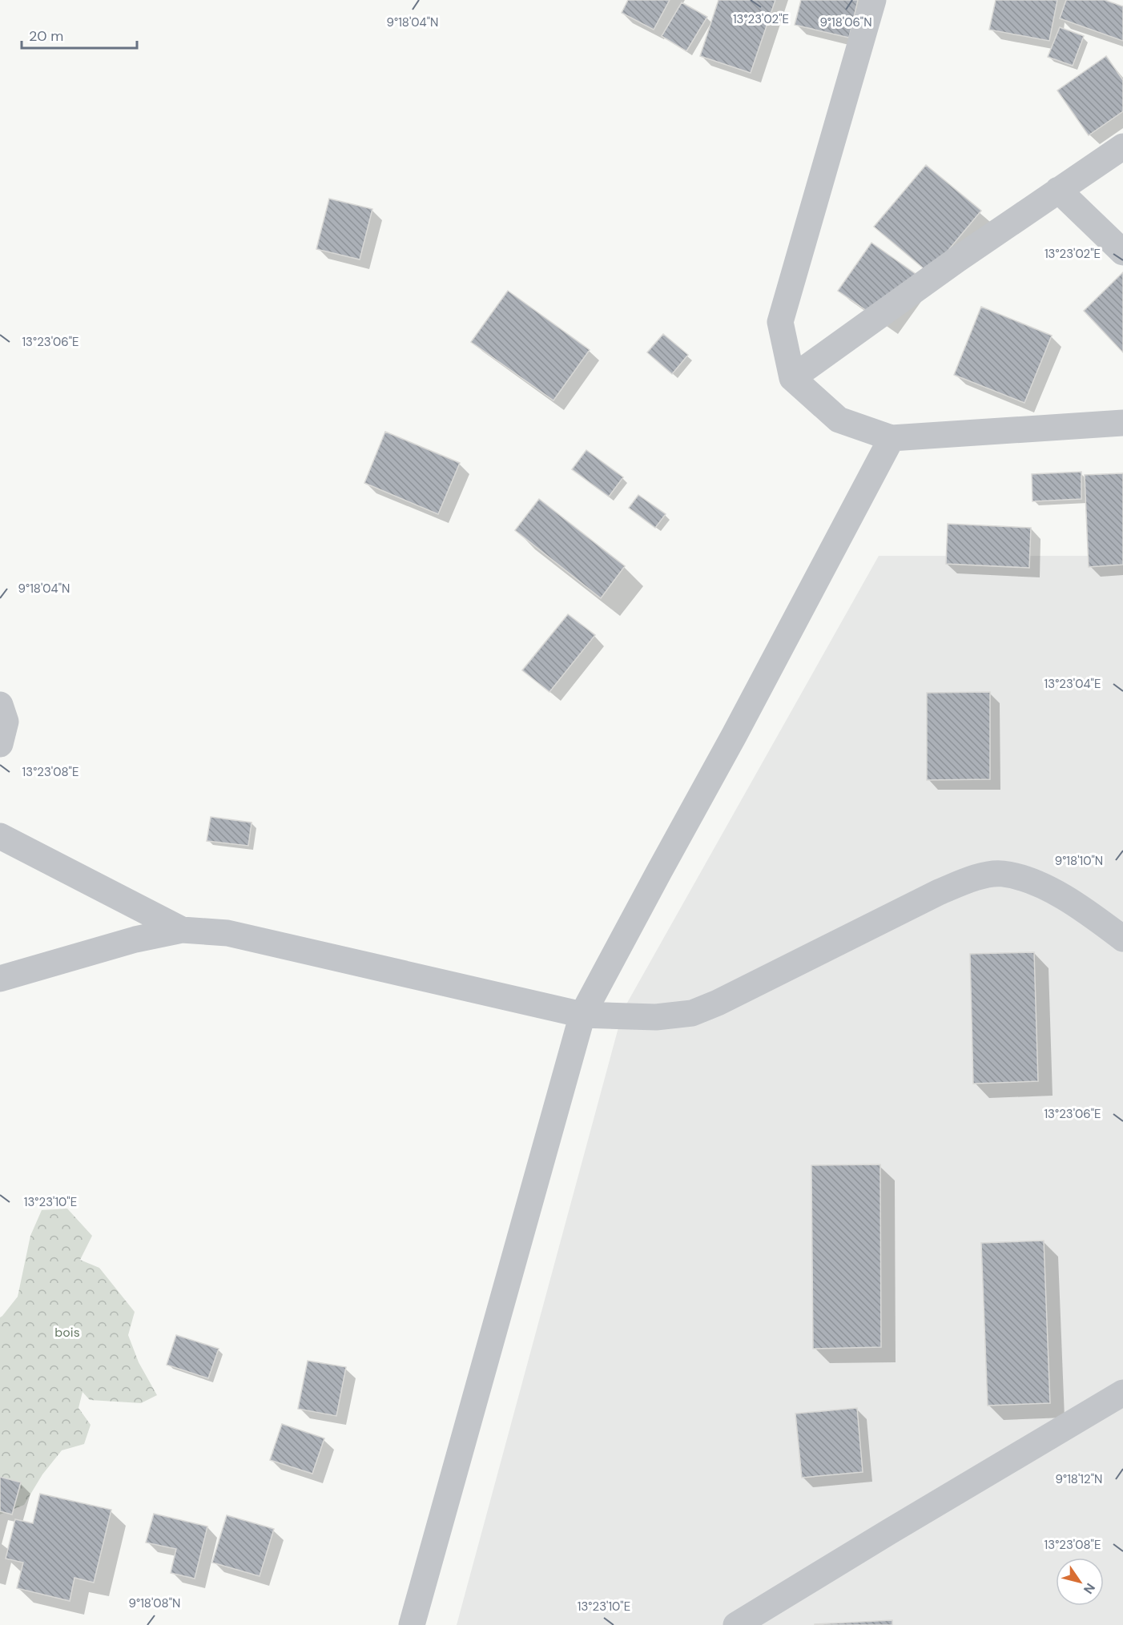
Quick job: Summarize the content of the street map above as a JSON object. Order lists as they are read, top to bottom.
{
  "parks": ["bois"],
  "scale_bar": "20 m",
  "north": "bottom right",
  "coordinates": [
    "13°23'02\"E",
    "9°18'04\"N",
    "9°18'06\"N",
    "13°23'06\"E",
    "13°23'04\"E",
    "13°23'08\"E",
    "9°18'10\"N",
    "13°23'10\"E",
    "9°18'12\"N",
    "9°18'08\"N"
  ]
}
